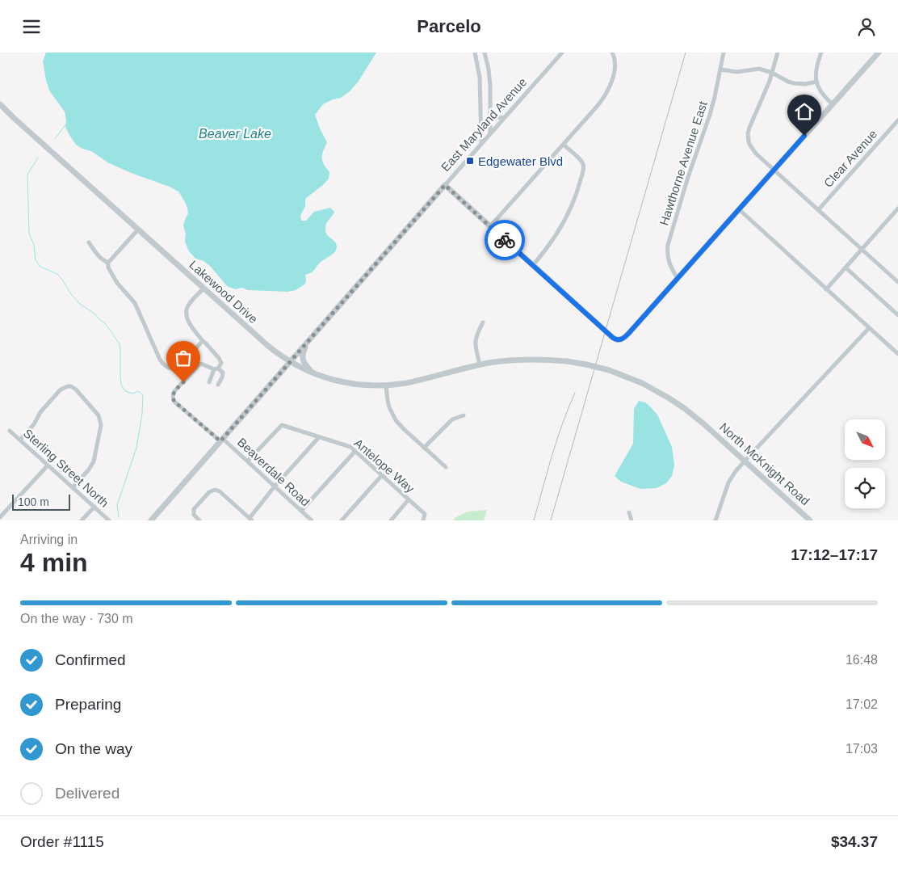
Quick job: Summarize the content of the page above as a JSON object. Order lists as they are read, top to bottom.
{
  "streets": {
    "street": [
      "East Maryland Avenue",
      "Clear Avenue",
      "Hawthorne Avenue East",
      "Lakewood Drive",
      "North McKnight Road",
      "Antelope Way",
      "Sterling Street North",
      "Beaverdale Road"
    ]
  },
  "crossings": [
    ["East Maryland Avenue", "Lakewood Drive"],
    ["East Maryland Avenue", "Beaverdale Road"],
    ["Lakewood Drive", "North McKnight Road"],
    ["Antelope Way", "Beaverdale Road"]
  ],
  "water": ["Beaver Lake"],
  "places": {
    "transit": ["Edgewater Blvd"]
  },
  "scale_bar": "100 m",
  "north": "bottom right",
  "page": {
    "header": "Parcelo",
    "scale": "100 m",
    "heading": ["4 min", "Arriving in", "17:12–17:17"],
    "panel": ["Order #1115", "$34.37"],
    "bar": "On the way · 730 m",
    "list": [
      ["Confirmed", "16:48"],
      ["Preparing", "17:02"],
      ["On the way", "17:03"],
      "Delivered"
    ]
  }
}
